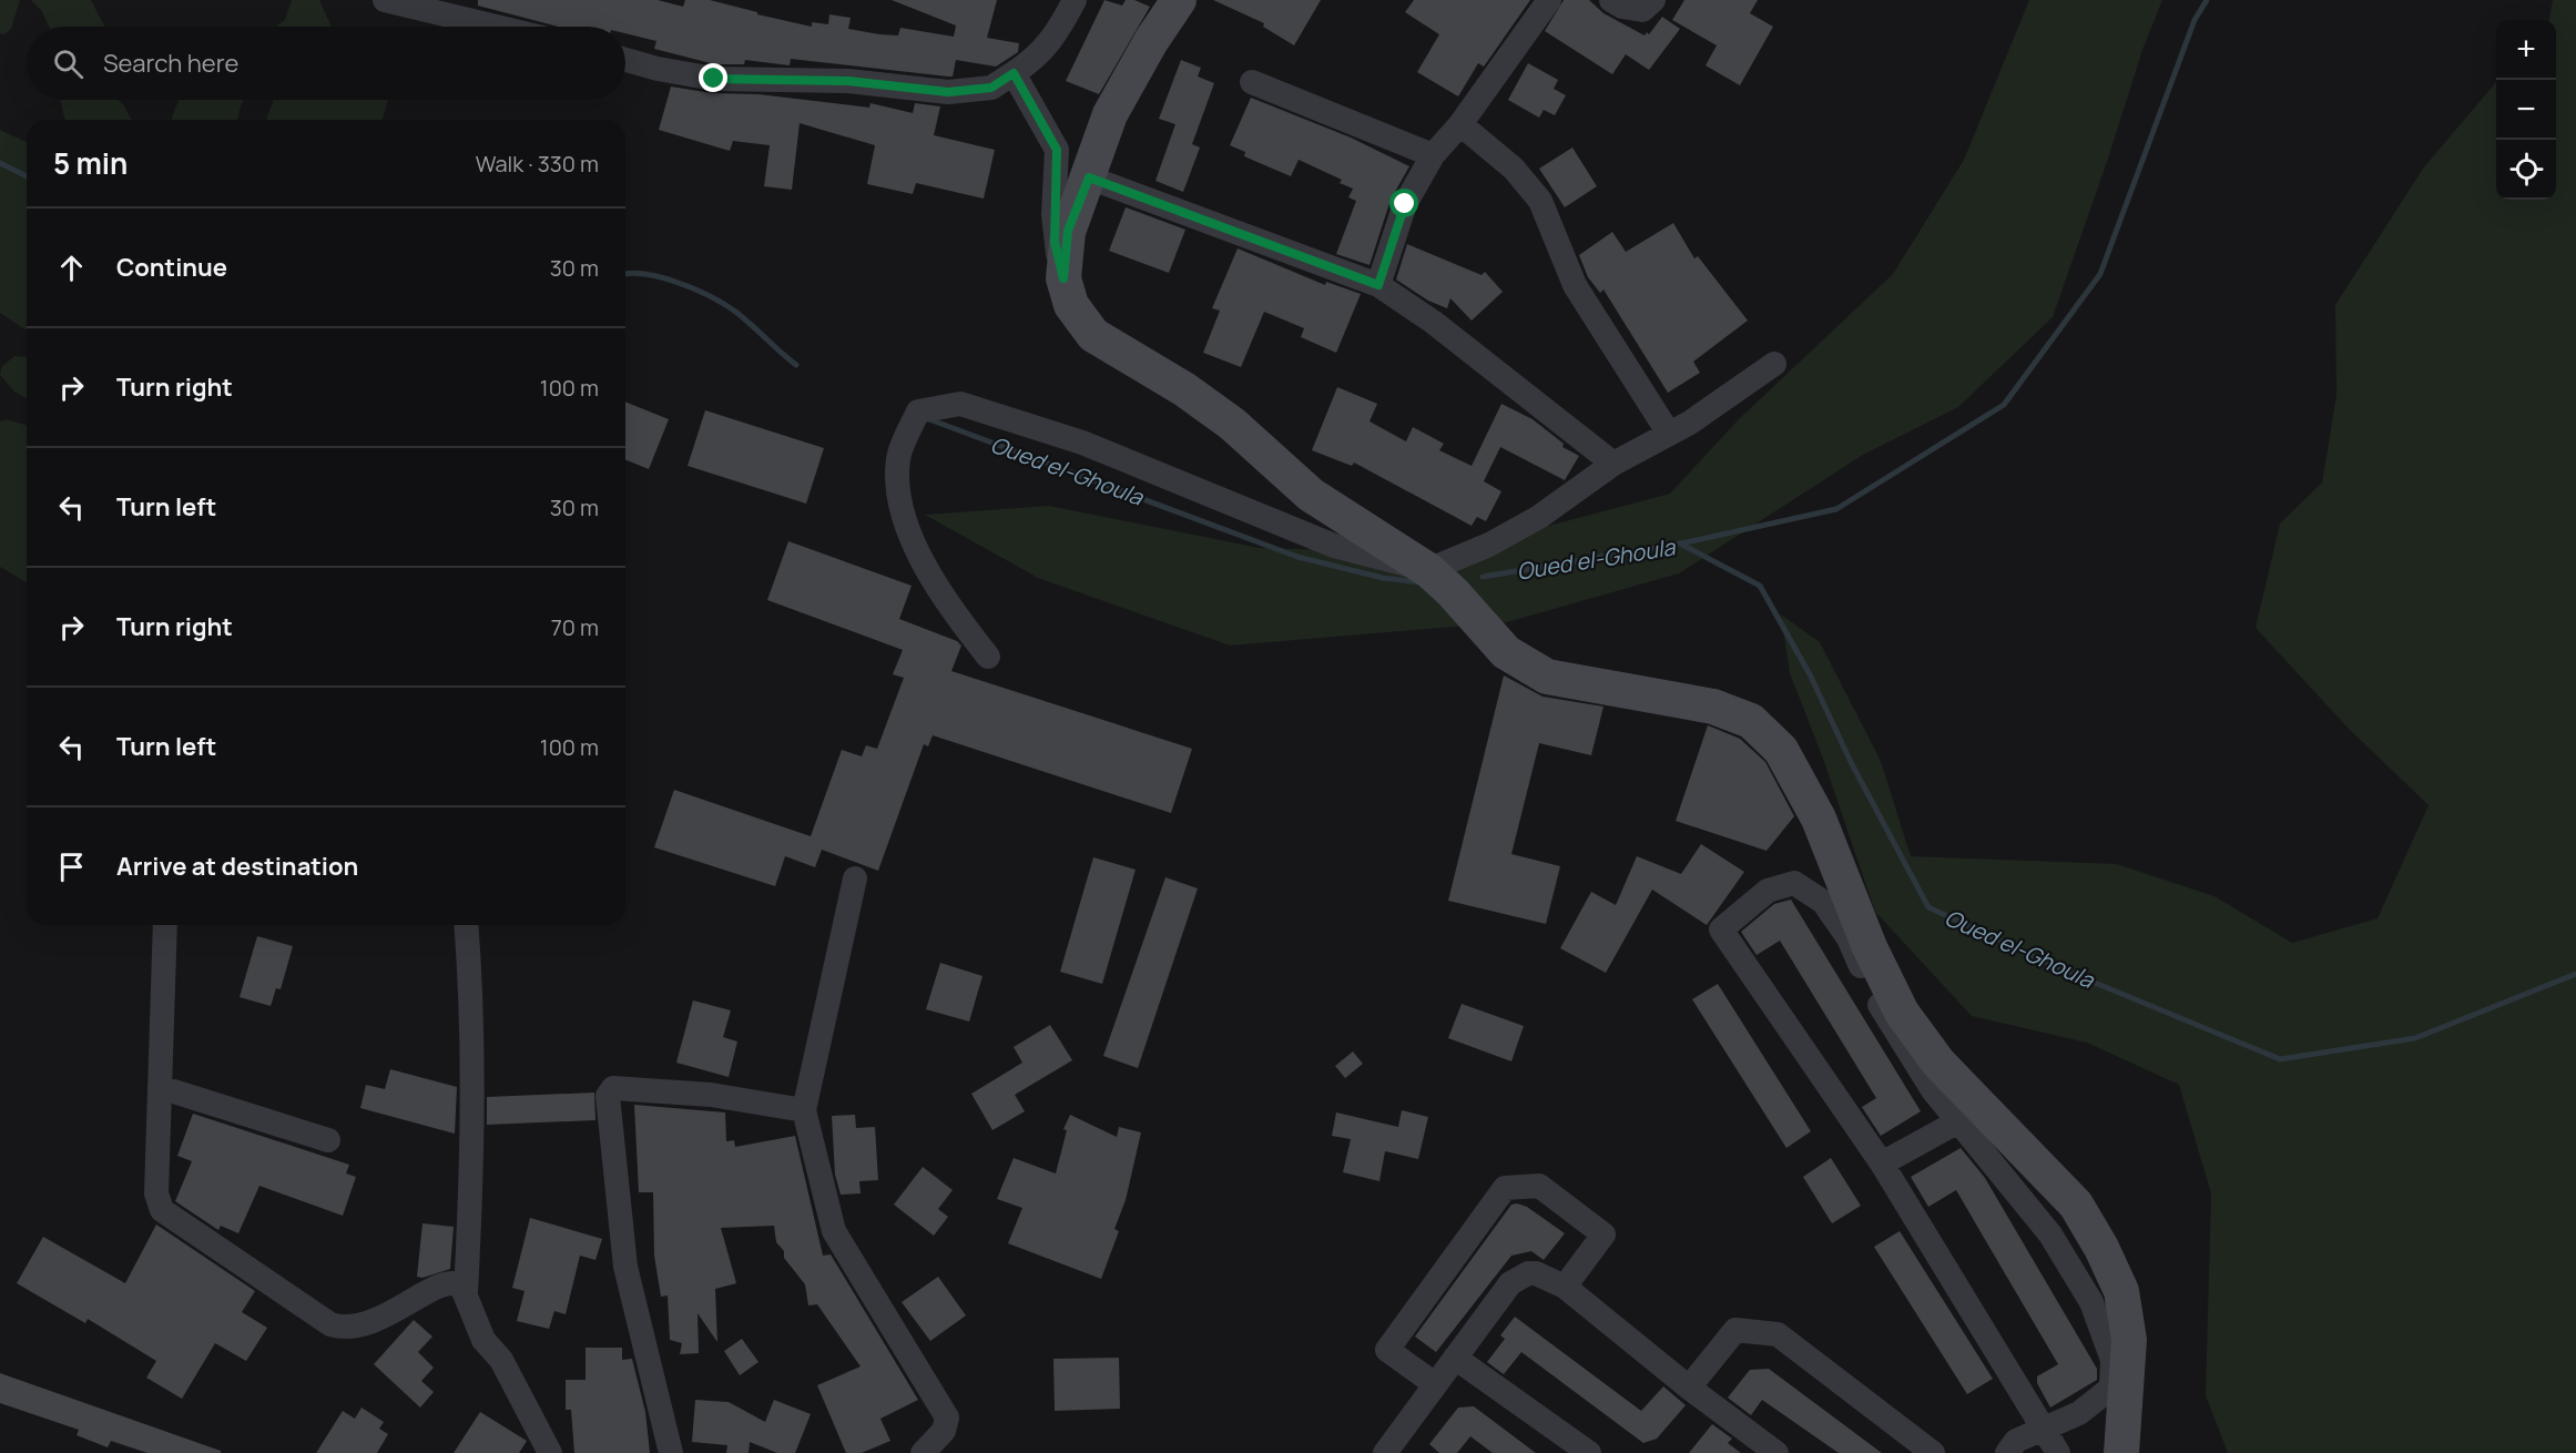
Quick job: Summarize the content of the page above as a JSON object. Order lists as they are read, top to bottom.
{
  "water": ["Oued el-Ghoula"],
  "page": {
    "map_buttons": ["+", "−"],
    "search": "Search here",
    "heading": ["5 min", "Walk · 330 m"],
    "list": [
      ["Continue", "30 m"],
      ["Turn right", "100 m"],
      ["Turn left", "30 m"],
      ["Turn right", "70 m"],
      ["Turn left", "100 m"],
      "Arrive at destination"
    ]
  }
}
